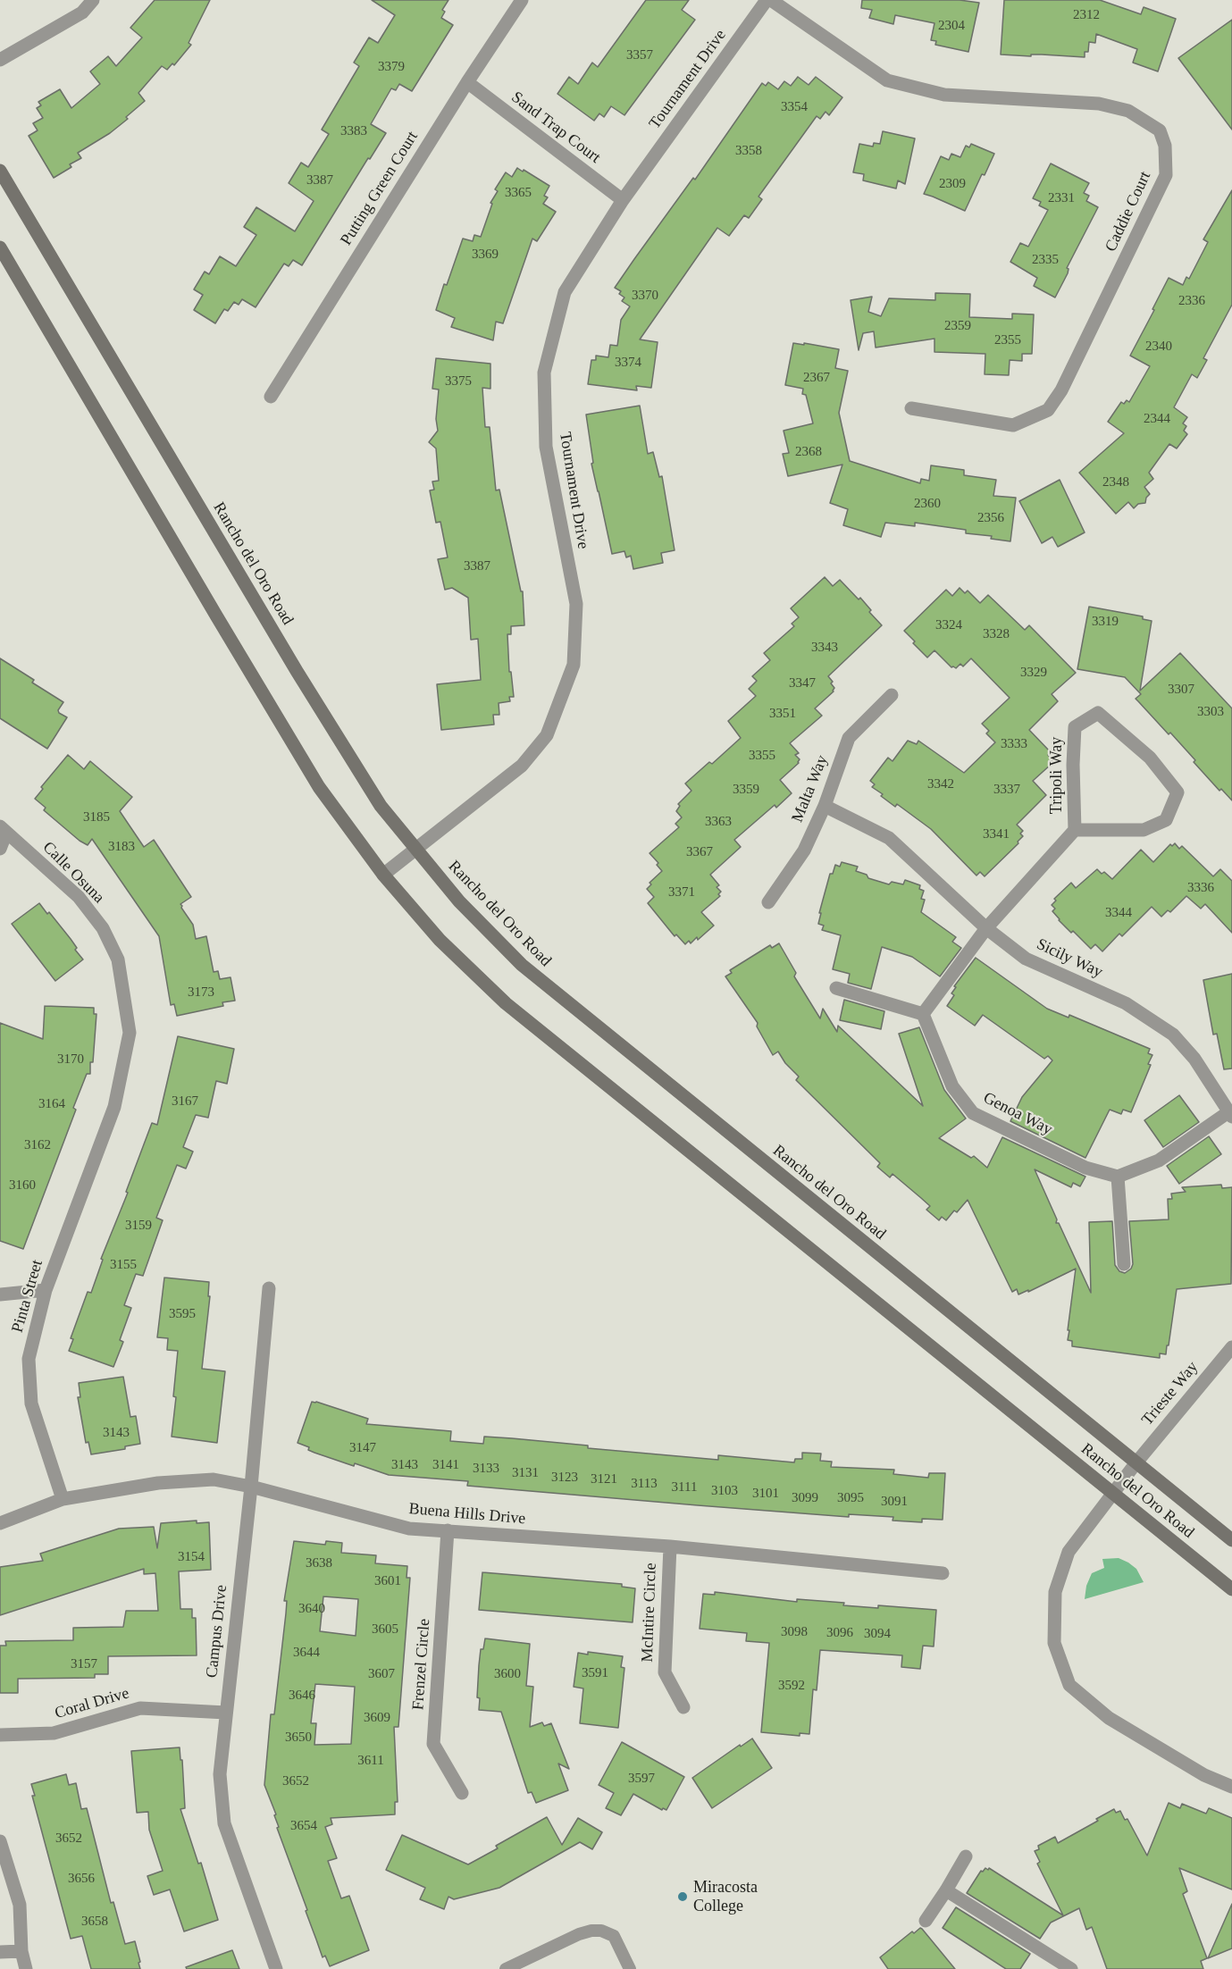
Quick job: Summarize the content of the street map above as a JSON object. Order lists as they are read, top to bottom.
{
  "streets": {
    "main road": ["Rancho del Oro Road"],
    "street": [
      "Tournament Drive",
      "Sand Trap Court",
      "Putting Green Court",
      "Caddie Court",
      "Tripoli Way",
      "Malta Way",
      "Calle Osuna",
      "Sicily Way",
      "Genoa Way",
      "Pinta Street",
      "Trieste Way",
      "Buena Hills Drive",
      "McIntire Circle",
      "Campus Drive",
      "Frenzel Circle",
      "Coral Drive"
    ]
  },
  "crossings": [
    ["Tournament Drive", "Sand Trap Court"],
    ["Tournament Drive", "Rancho del Oro Road"],
    ["Sand Trap Court", "Putting Green Court"],
    ["Rancho del Oro Road", "Trieste Way"],
    ["Tripoli Way", "Sicily Way"],
    ["Malta Way", "Sicily Way"],
    ["Calle Osuna", "Pinta Street"],
    ["Pinta Street", "Buena Hills Drive"],
    ["Buena Hills Drive", "McIntire Circle"],
    ["Buena Hills Drive", "Campus Drive"],
    ["Buena Hills Drive", "Frenzel Circle"],
    ["Campus Drive", "Coral Drive"]
  ],
  "places": ["Miracosta College"],
  "house_numbers": [
    "2312",
    "2304",
    "3357",
    "3379",
    "3354",
    "3383",
    "3358",
    "3387",
    "2309",
    "3365",
    "2331",
    "3369",
    "2335",
    "3370",
    "2336",
    "2359",
    "2355",
    "2340",
    "3374",
    "2367",
    "3375",
    "2344",
    "2368",
    "2348",
    "2360",
    "2356",
    "3387",
    "3319",
    "3324",
    "3328",
    "3343",
    "3329",
    "3347",
    "3307",
    "3303",
    "3351",
    "3333",
    "3355",
    "3342",
    "3359",
    "3337",
    "3185",
    "3363",
    "3341",
    "3183",
    "3367",
    "3336",
    "3371",
    "3344",
    "3173",
    "3170",
    "3167",
    "3164",
    "3162",
    "3160",
    "3159",
    "3155",
    "3595",
    "3143",
    "3147",
    "3143",
    "3141",
    "3133",
    "3131",
    "3123",
    "3121",
    "3113",
    "3111",
    "3103",
    "3101",
    "3099",
    "3095",
    "3091",
    "3154",
    "3638",
    "3601",
    "3640",
    "3605",
    "3098",
    "3096",
    "3094",
    "3644",
    "3157",
    "3591",
    "3607",
    "3600",
    "3592",
    "3646",
    "3609",
    "3650",
    "3611",
    "3597",
    "3652",
    "3654",
    "3652",
    "3656",
    "3658"
  ]
}
